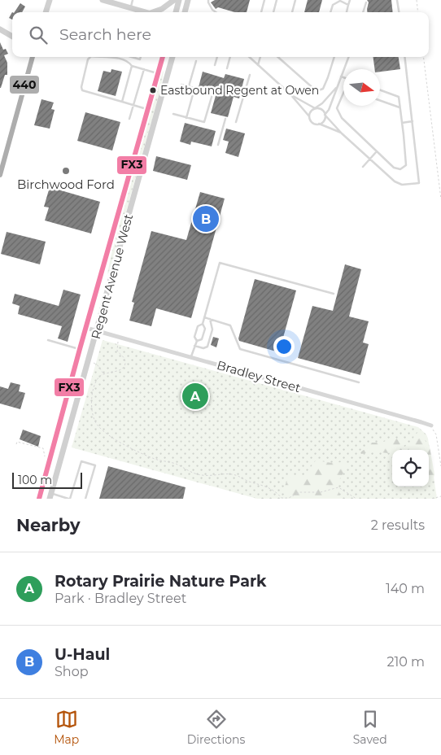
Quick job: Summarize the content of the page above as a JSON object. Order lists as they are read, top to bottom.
{
  "streets": {
    "main road": ["Regent Avenue West"],
    "street": ["Bradley Street"]
  },
  "crossings": [
    ["Regent Avenue West", "Bradley Street"]
  ],
  "places": ["Eastbound Regent at Owen", "Birchwood Ford"],
  "lines": ["transit line FX3", "transit line 440"],
  "scale_bar": "100 m",
  "north": "right",
  "page": {
    "search": "Search here",
    "pins": ["B", "A"],
    "scale": "100 m",
    "heading": ["Nearby", "2 results"],
    "list": [
      {
        "mark": "A",
        "name": "Rotary Prairie Nature Park",
        "note": "Park · Bradley Street",
        "value": "140 m"
      },
      {
        "mark": "B",
        "name": "U-Haul",
        "note": "Shop",
        "value": "210 m"
      }
    ],
    "nav": ["Map", "Directions", "Saved"]
  }
}
